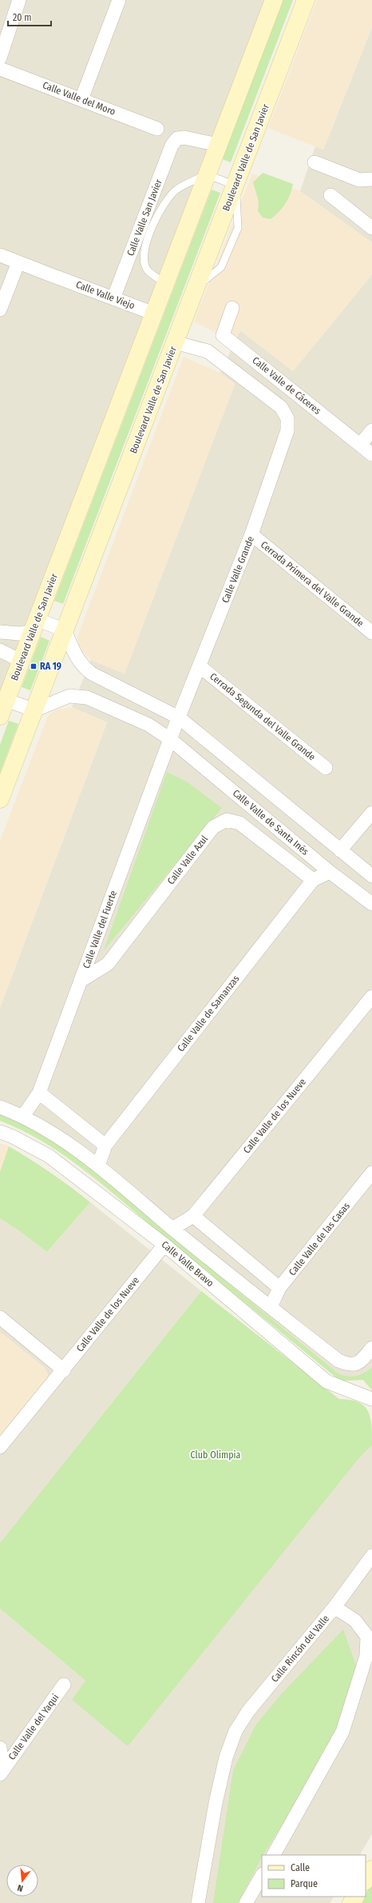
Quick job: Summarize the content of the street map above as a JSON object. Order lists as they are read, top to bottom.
{
  "streets": {
    "main road": ["Boulevard Valle de San Javier"],
    "street": [
      "Calle Valle del Moro",
      "Calle Valle San Javier",
      "Calle Valle Viejo",
      "Calle Valle de Cáceres",
      "Calle Valle Grande",
      "Cerrada Primera del Valle Grande",
      "Cerrada Segunda del Valle Grande",
      "Calle Valle de Santa Inés",
      "Calle Valle Azul",
      "Calle Valle del Fuerte",
      "Calle Valle de Samanzas",
      "Calle Valle de los Nueve",
      "Calle Valle de las Casas",
      "Calle Valle Bravo",
      "Calle Rincón del Valle",
      "Calle Valle del Yaqui"
    ]
  },
  "crossings": [
    ["Boulevard Valle de San Javier", "Calle Valle San Javier"],
    ["Boulevard Valle de San Javier", "Calle Valle Viejo"],
    ["Boulevard Valle de San Javier", "Calle Valle Grande"],
    ["Boulevard Valle de San Javier", "Calle Valle de Santa Inés"],
    ["Calle Valle San Javier", "Calle Valle Viejo"],
    ["Calle Valle Grande", "Cerrada Primera del Valle Grande"],
    ["Calle Valle Grande", "Cerrada Segunda del Valle Grande"],
    ["Calle Valle Grande", "Calle Valle del Fuerte"],
    ["Calle Valle de Santa Inés", "Calle Valle del Fuerte"],
    ["Calle Valle de Santa Inés", "Calle Valle de Samanzas"],
    ["Calle Valle Azul", "Calle Valle del Fuerte"],
    ["Calle Valle Azul", "Calle Valle de Samanzas"],
    ["Calle Valle del Fuerte", "Calle Valle Bravo"],
    ["Calle Valle de Samanzas", "Calle Valle Bravo"],
    ["Calle Valle de los Nueve", "Calle Valle Bravo"],
    ["Calle Valle de las Casas", "Calle Valle Bravo"]
  ],
  "parks": ["Club Olimpia"],
  "places": {
    "transit": ["RA 19"]
  },
  "legend": ["Calle", "Parque"],
  "scale_bar": "20 m",
  "north": "bottom"
}
